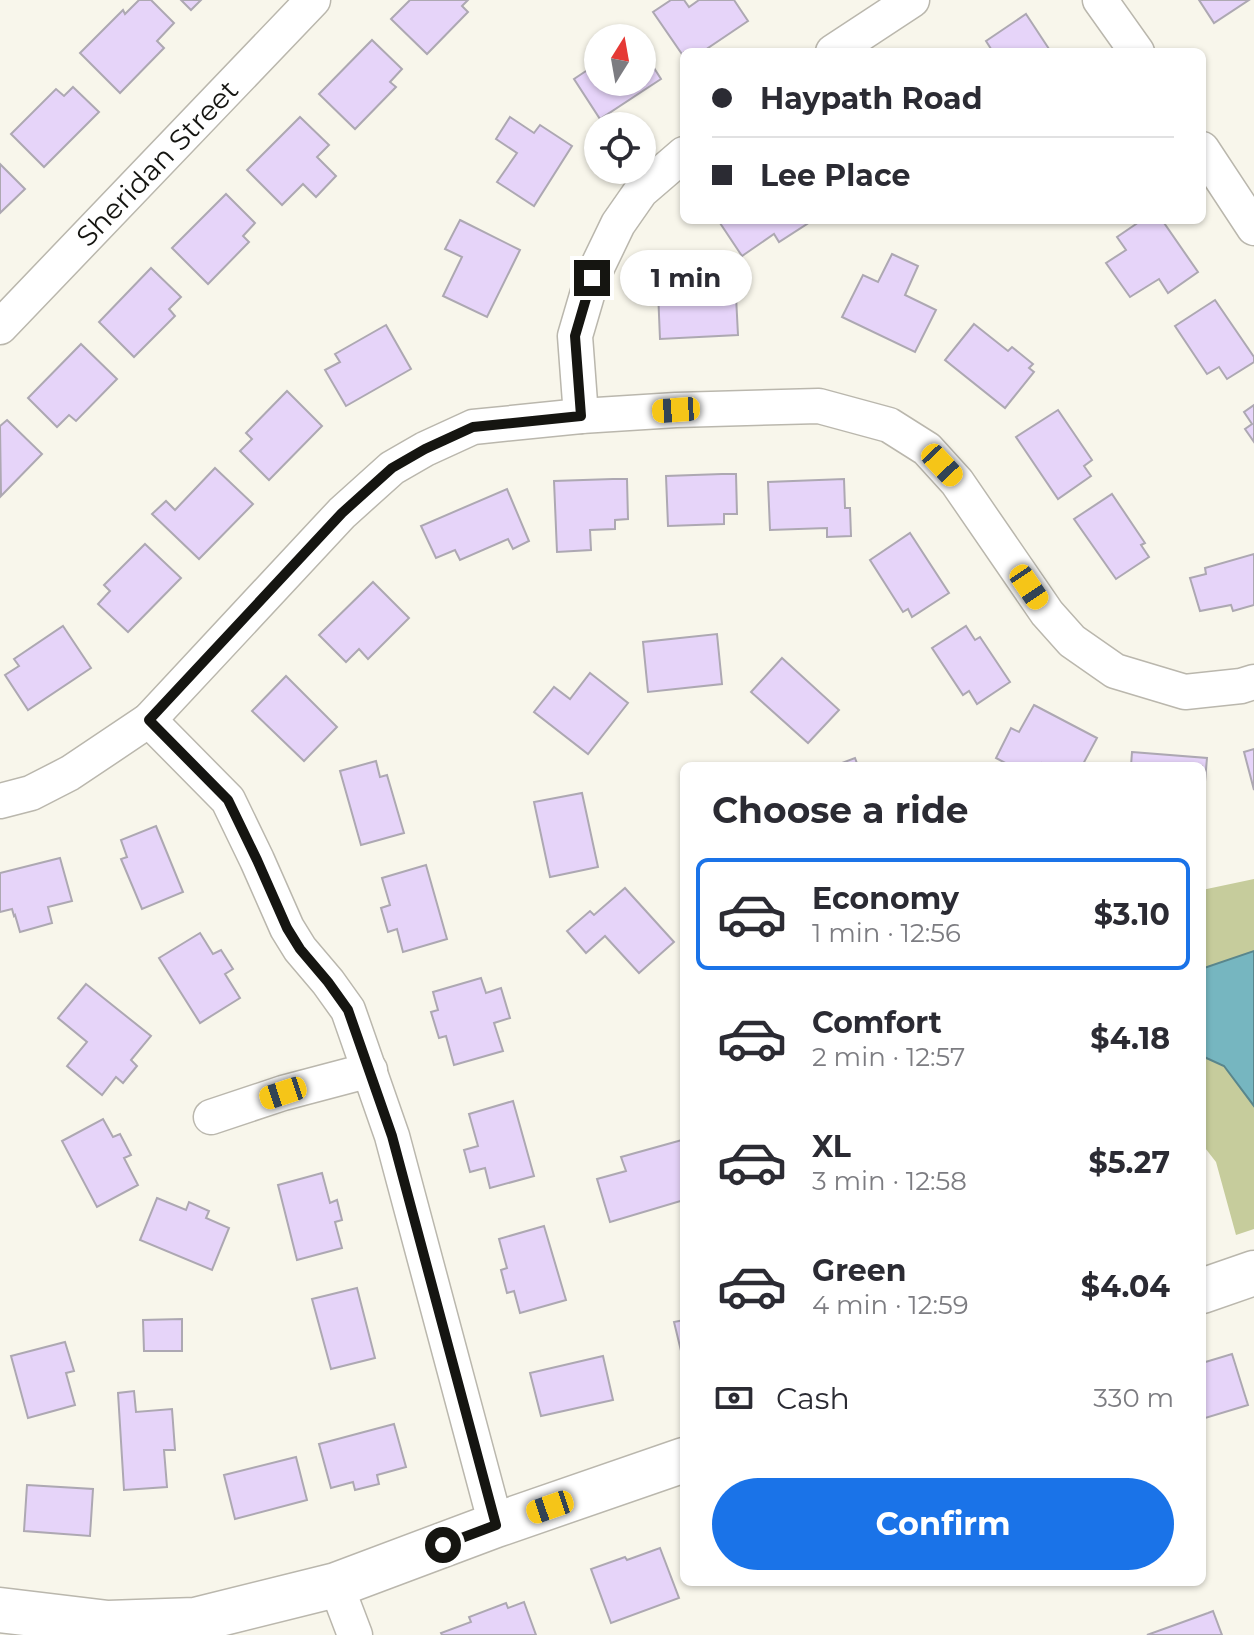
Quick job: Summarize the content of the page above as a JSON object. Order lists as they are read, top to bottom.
{
  "streets": {
    "street": ["Sheridan Street"]
  },
  "north": "top",
  "page": {
    "banner": ["Haypath Road", "Lee Place"],
    "bubble": "1 min",
    "heading": "Choose a ride",
    "list": [
      {
        "name": "Economy",
        "note": "1 min · 12:56",
        "value": "$3.10"
      },
      {
        "name": "Comfort",
        "note": "2 min · 12:57",
        "value": "$4.18"
      },
      {
        "name": "XL",
        "note": "3 min · 12:58",
        "value": "$5.27"
      },
      {
        "name": "Green",
        "note": "4 min · 12:59",
        "value": "$4.04"
      }
    ],
    "pay": ["Cash", "330 m"],
    "buttons": "Confirm"
  }
}
